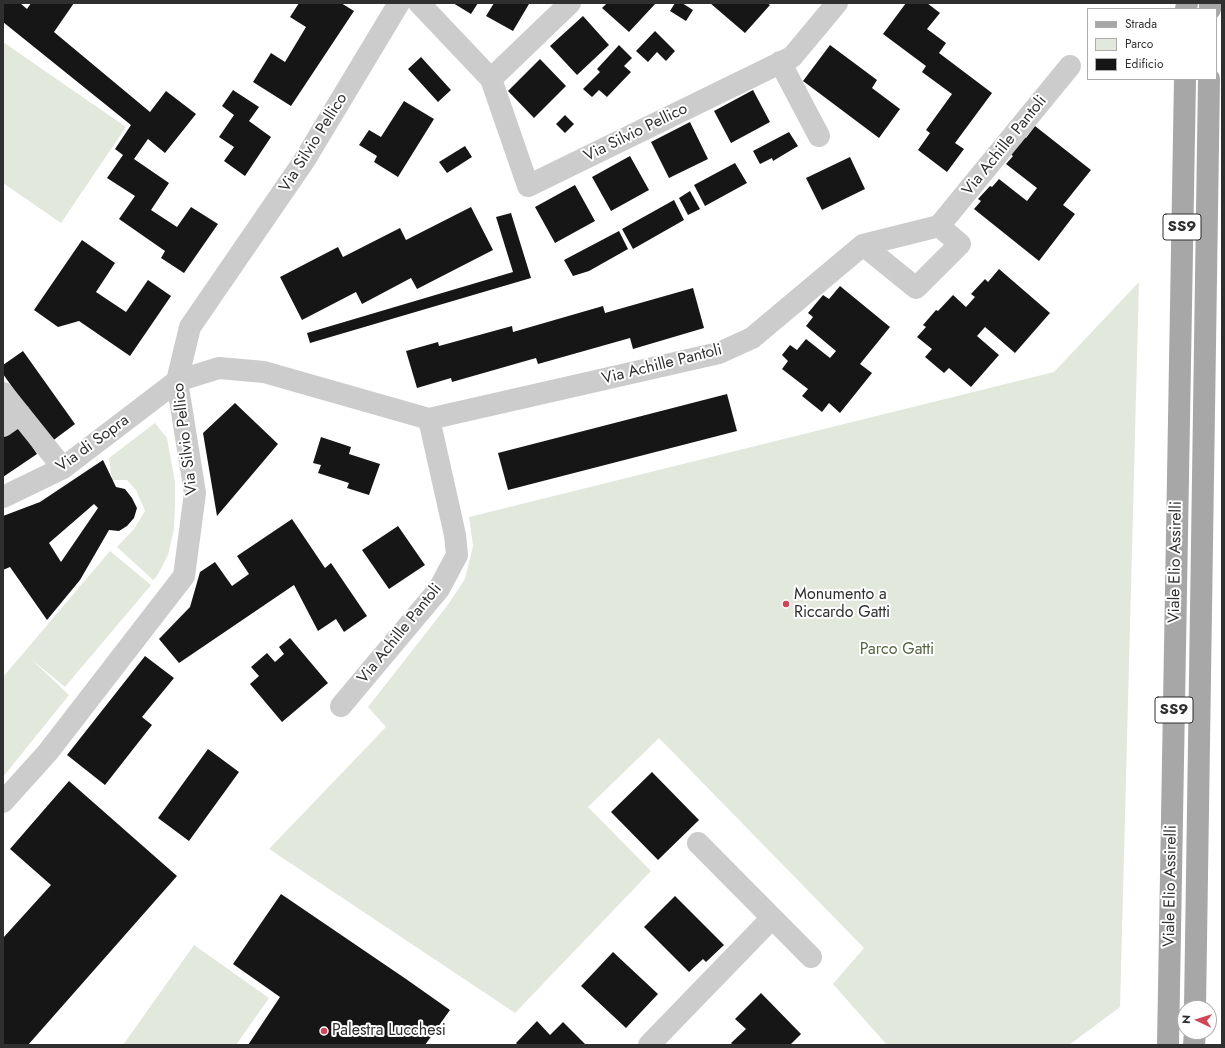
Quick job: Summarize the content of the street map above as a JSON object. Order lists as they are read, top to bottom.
{
  "streets": {
    "main road": ["SS9", "Viale Elio Assirelli"],
    "street": ["Via Silvio Pellico", "Via Achille Pantoli", "Via di Sopra"]
  },
  "crossings": [
    ["Via Silvio Pellico", "Via Achille Pantoli"],
    ["Via Silvio Pellico", "Via di Sopra"],
    ["Via Achille Pantoli", "Via di Sopra"]
  ],
  "parks": ["Parco Gatti"],
  "places": ["Monumento a Riccardo Gatti", "Palestra Lucchesi"],
  "legend": ["Strada", "Parco", "Edificio"],
  "north": "left"
}
